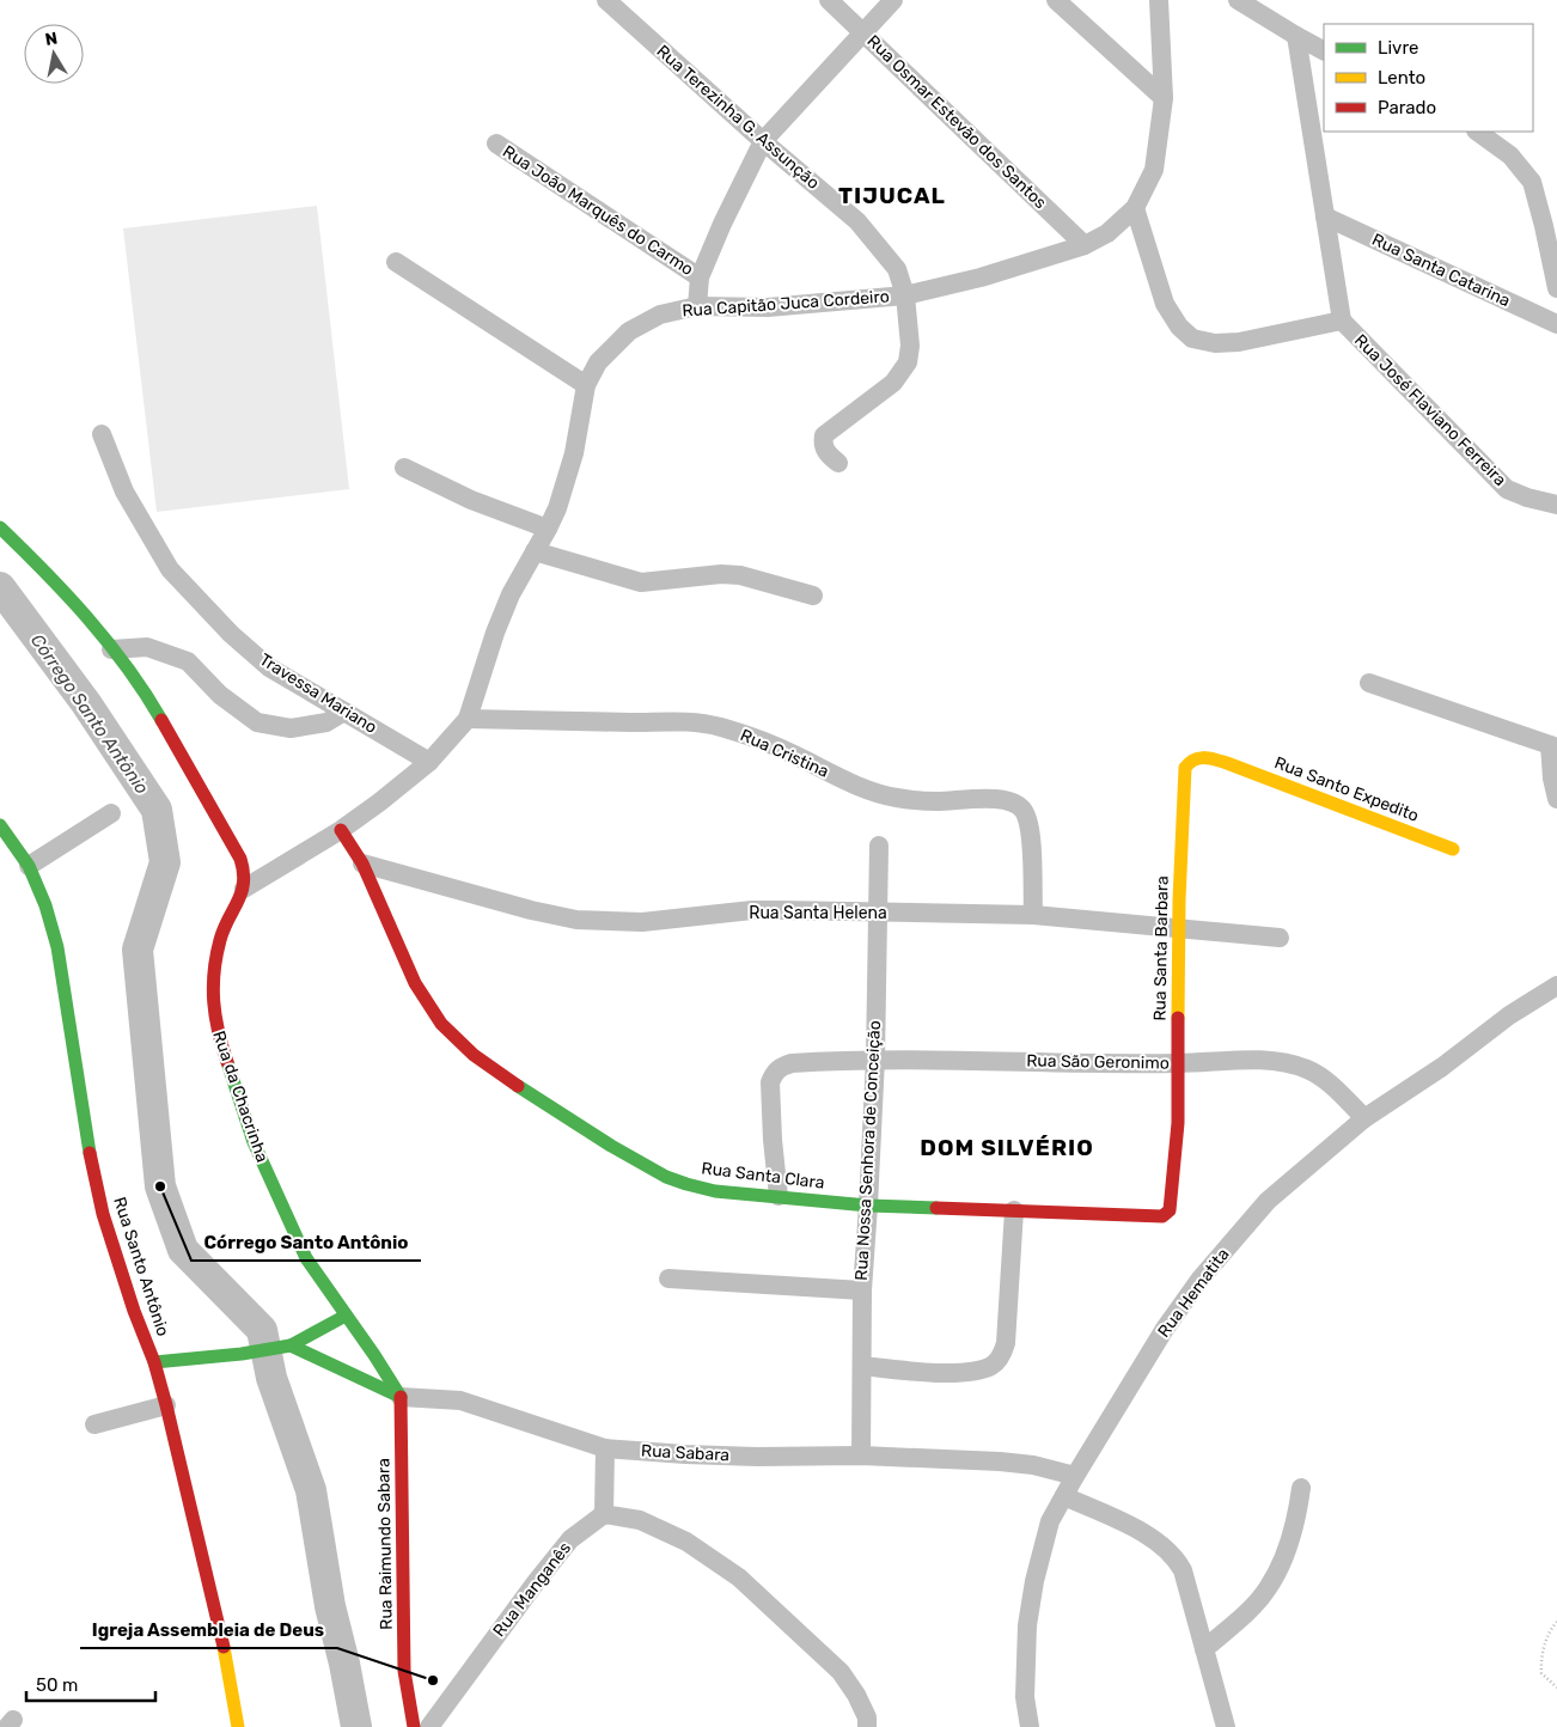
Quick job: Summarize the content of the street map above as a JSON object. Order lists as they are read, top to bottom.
{
  "streets": {
    "main road": [
      "Rua Santo Expedito",
      "Rua Santa Barbara",
      "Rua da Chacrinha",
      "Rua Santa Clara",
      "Rua Santo Antônio",
      "Rua Raimundo Sabara"
    ],
    "street": [
      "Rua Terezinha G. Assunção",
      "Rua Osmar Estevão dos Santos",
      "Rua João Marquês do Carmo",
      "Rua Santa Catarina",
      "Rua Capitão Juca Cordeiro",
      "Rua José Flaviano Ferreira",
      "Travessa Mariano",
      "Rua Cristina",
      "Rua Santa Helena",
      "Rua São Geronimo",
      "Rua Nossa Senhora de Conceição",
      "Rua Hematita",
      "Rua Sabara",
      "Rua Manganês"
    ]
  },
  "crossings": [
    ["Rua Terezinha G. Assunção", "Rua Capitão Juca Cordeiro"],
    ["Rua Osmar Estevão dos Santos", "Rua Capitão Juca Cordeiro"],
    ["Rua Capitão Juca Cordeiro", "Travessa Mariano"],
    ["Rua Capitão Juca Cordeiro", "Rua Cristina"],
    ["Rua Capitão Juca Cordeiro", "Rua da Chacrinha"],
    ["Rua Capitão Juca Cordeiro", "Rua Santa Clara"],
    ["Rua Cristina", "Rua Santa Helena"],
    ["Rua Santo Expedito", "Rua Santa Barbara"],
    ["Rua Santa Helena", "Rua Santa Barbara"],
    ["Rua Santa Helena", "Rua Nossa Senhora de Conceição"],
    ["Rua Santa Helena", "Rua Santa Clara"],
    ["Rua Santa Barbara", "Rua São Geronimo"],
    ["Rua Santa Barbara", "Rua Santa Clara"],
    ["Rua São Geronimo", "Rua Nossa Senhora de Conceição"],
    ["Rua São Geronimo", "Rua Santa Clara"],
    ["Rua São Geronimo", "Rua Hematita"],
    ["Rua Nossa Senhora de Conceição", "Rua Santa Clara"],
    ["Rua Nossa Senhora de Conceição", "Rua Sabara"],
    ["Rua Hematita", "Rua Sabara"],
    ["Rua Sabara", "Rua Raimundo Sabara"]
  ],
  "districts": ["TIJUCAL", "DOM SILVÉRIO"],
  "water": ["Córrego Santo Antônio"],
  "places": ["Córrego Santo Antônio", "Igreja Assembleia de Deus"],
  "legend": ["Livre", "Lento", "Parado"],
  "scale_bar": "50 m",
  "north": "top"
}
